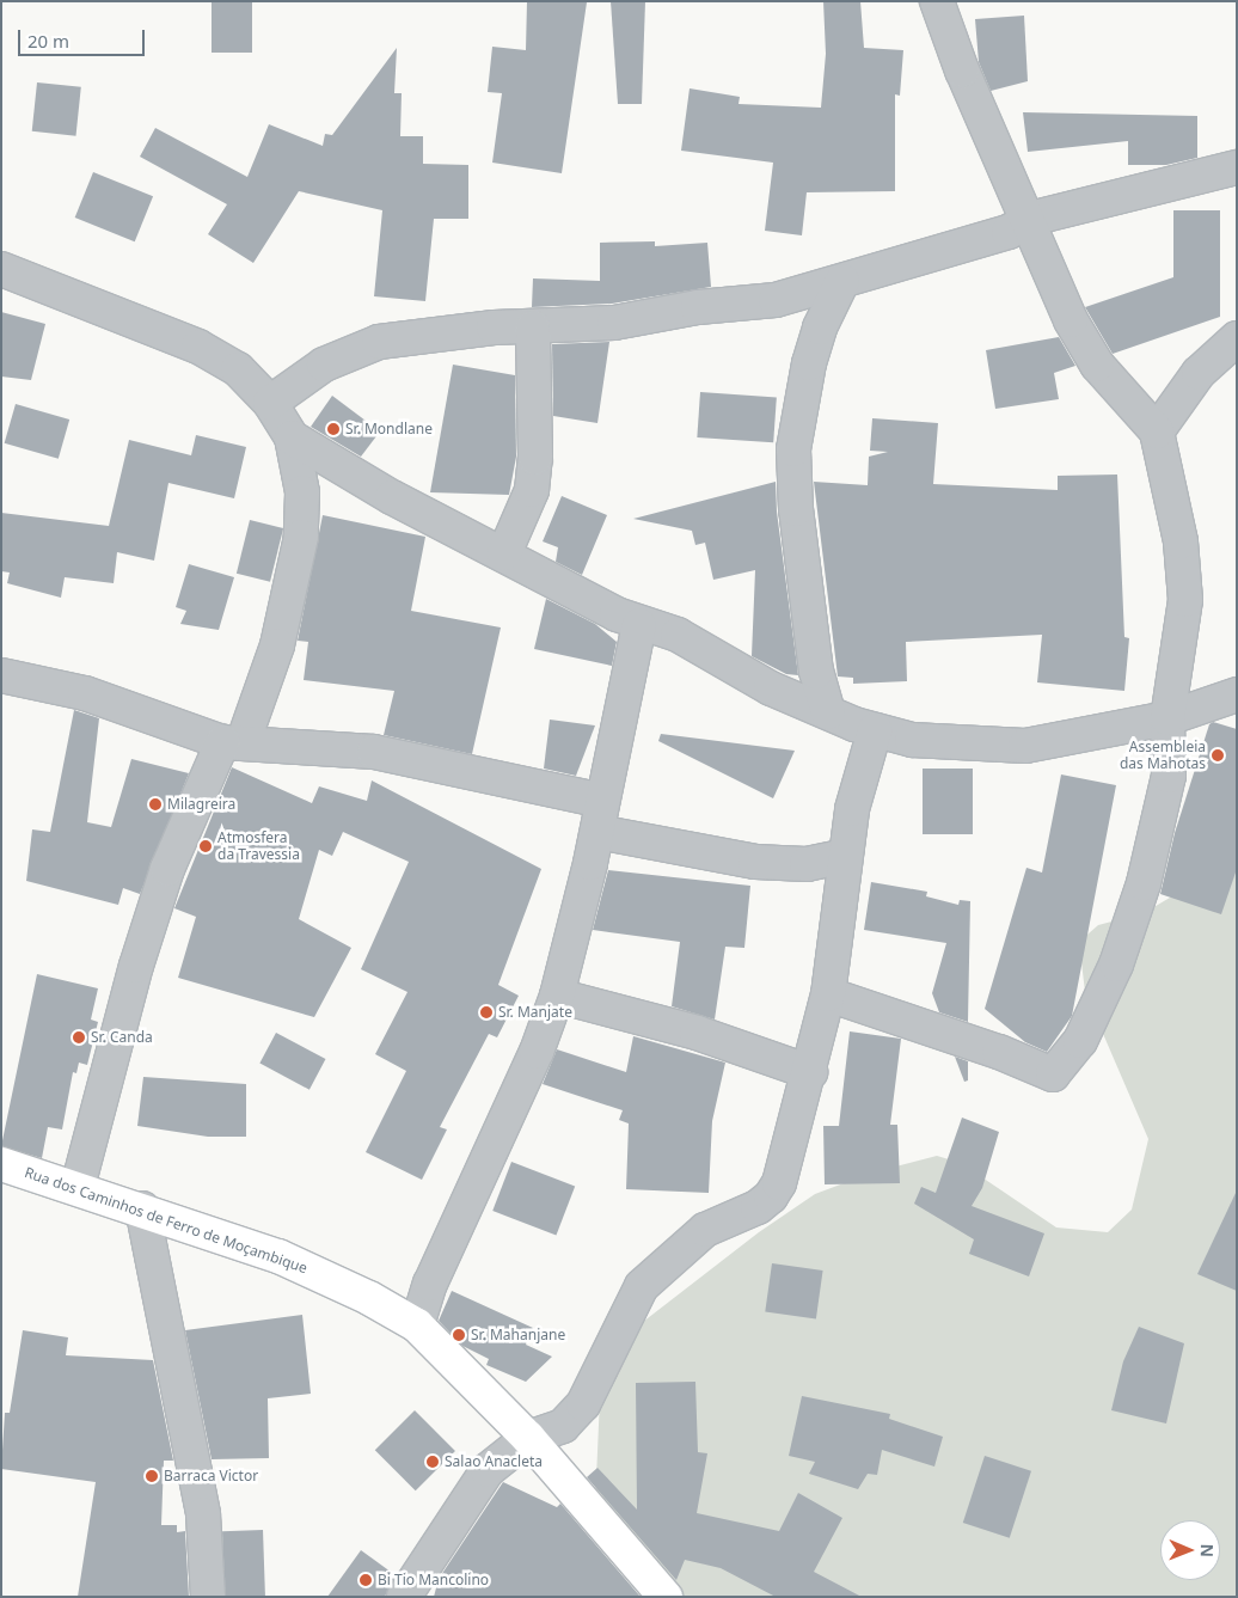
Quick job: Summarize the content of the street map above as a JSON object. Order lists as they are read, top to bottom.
{
  "streets": {
    "street": ["Rua dos Caminhos de Ferro de Moçambique"]
  },
  "places": [
    "Sr. Mondlane",
    "Assembleia das Mahotas",
    "Milagreira",
    "Atmosfera da Travessia",
    "Sr. Manjate",
    "Sr. Canda",
    "Sr. Mahanjane",
    "Salao Anacleta",
    "Barraca Victor",
    "Bi Tio Mancolino"
  ],
  "scale_bar": "20 m",
  "north": "right"
}
